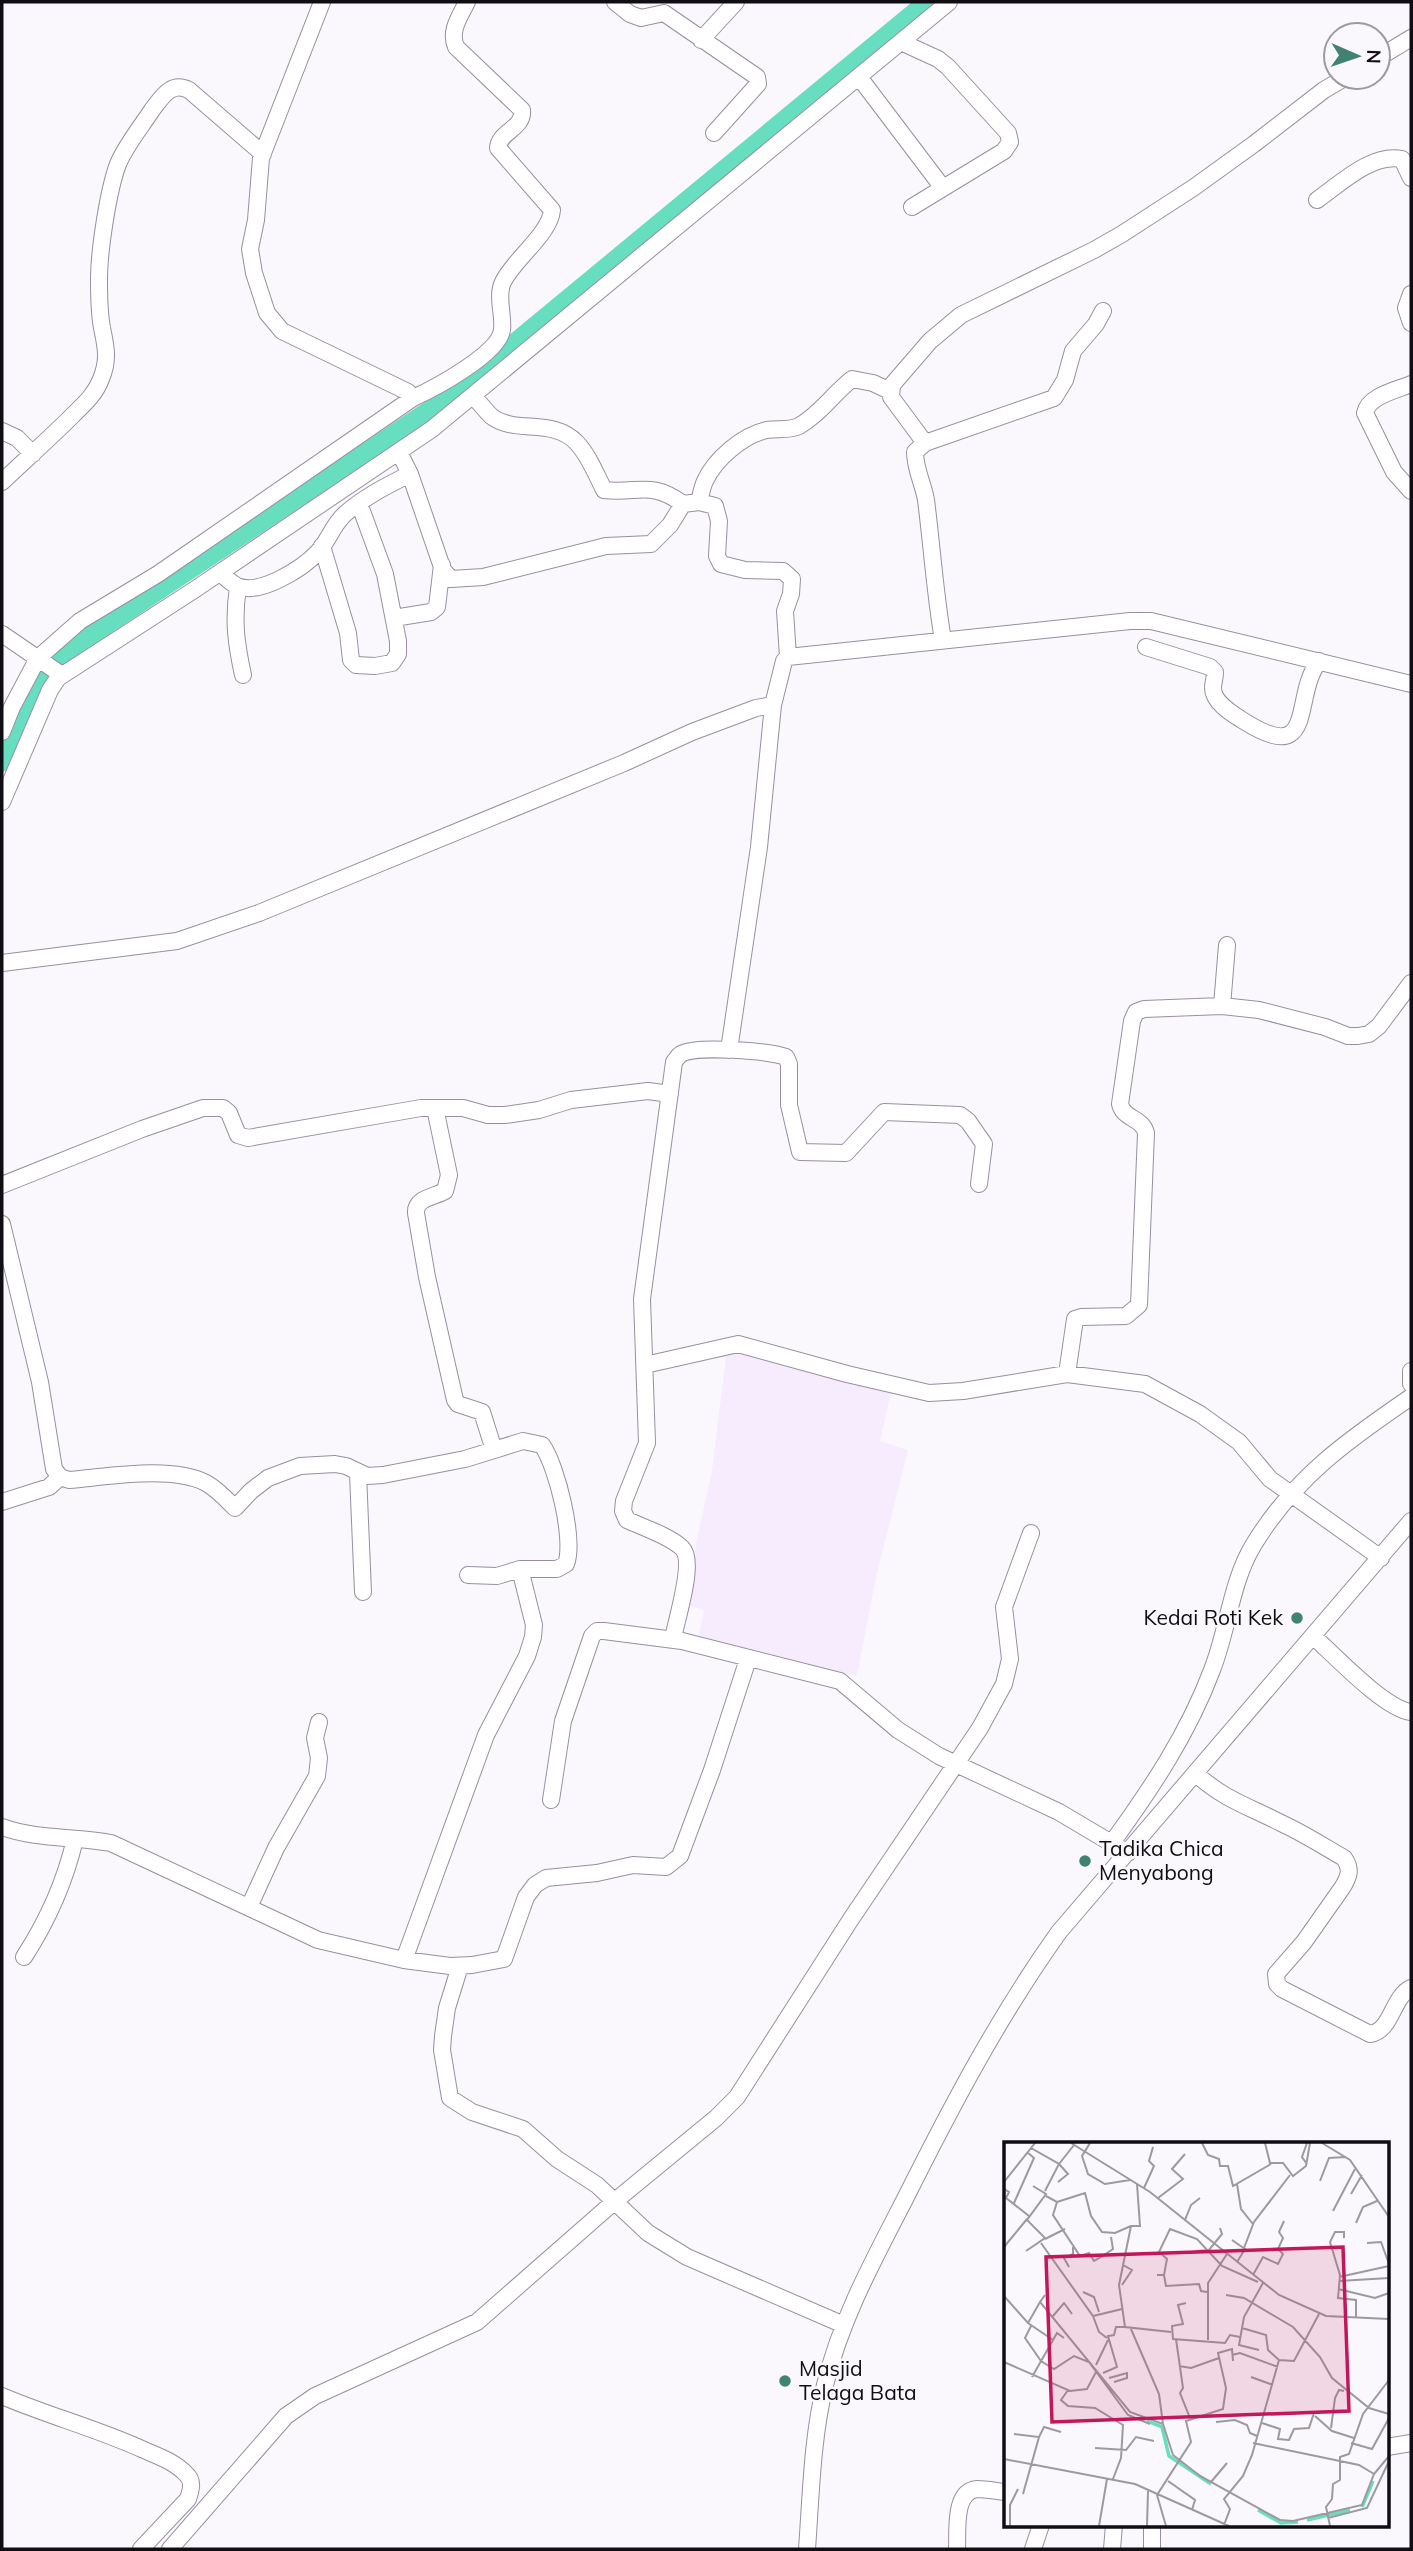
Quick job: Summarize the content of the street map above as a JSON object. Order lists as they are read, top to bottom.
{
  "places": ["Kedai Roti Kek", "Tadika Chica Menyabong", "Masjid Telaga Bata"],
  "north": "right"
}
